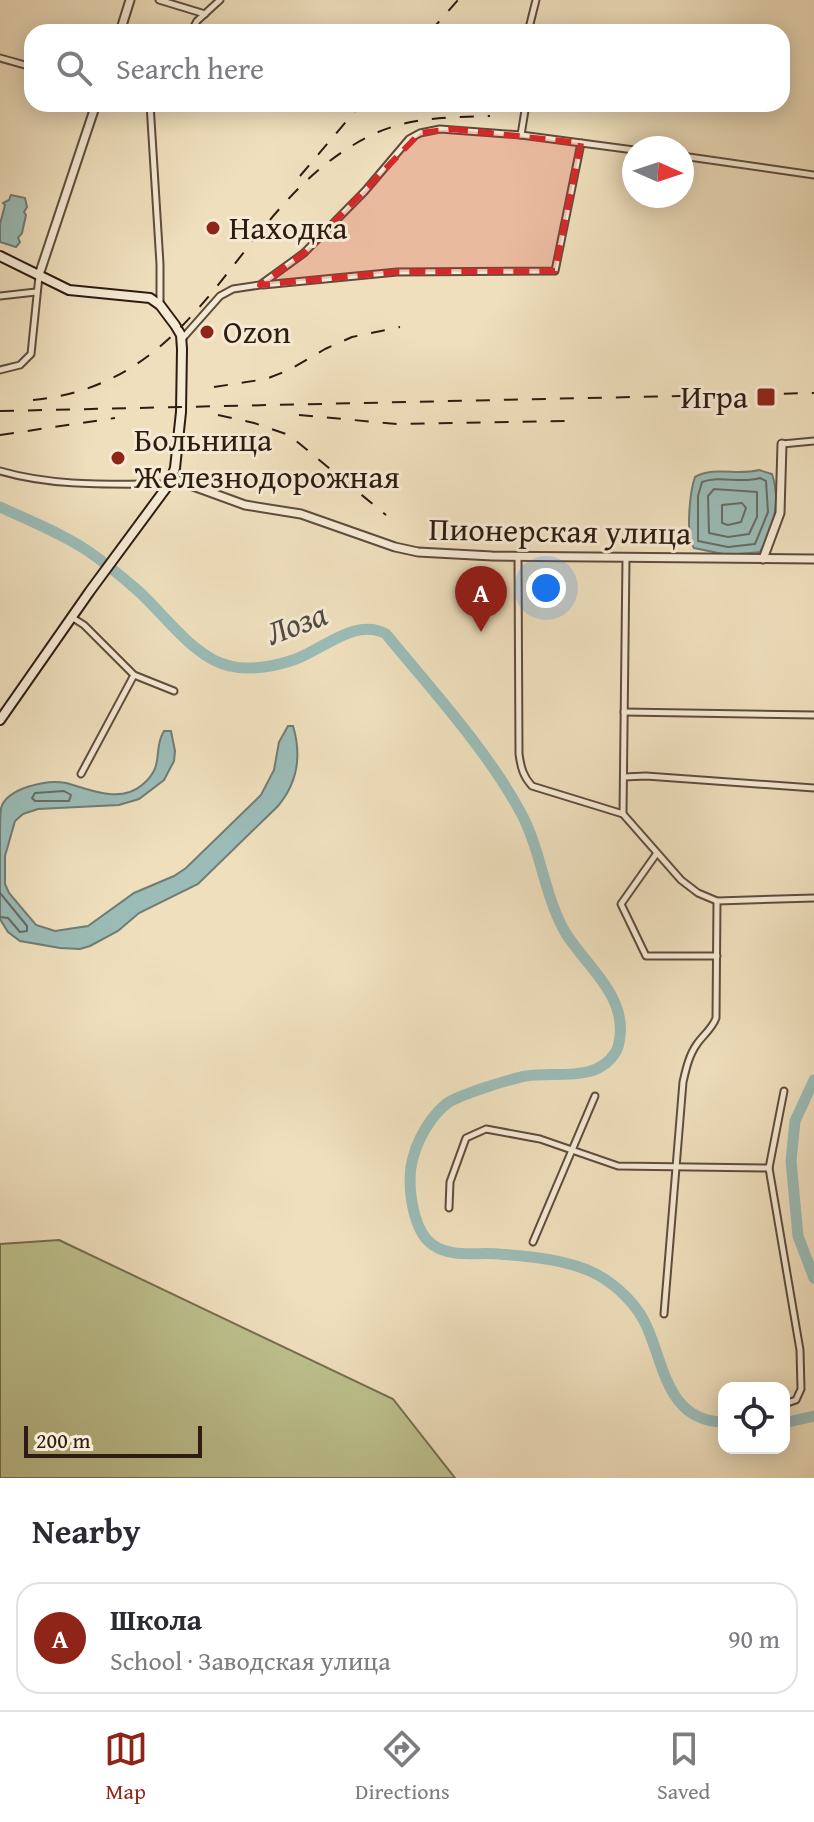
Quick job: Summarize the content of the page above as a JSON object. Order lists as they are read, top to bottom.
{
  "streets": {
    "street": ["Пионерская улица"]
  },
  "water": ["Лоза"],
  "places": {
    "other": ["Находка", "Ozon", "Больница Железнодорожная"],
    "transit": ["Игра"]
  },
  "scale_bar": "200 m",
  "north": "right",
  "page": {
    "search": "Search here",
    "pins": "A",
    "scale": "200 m",
    "heading": "Nearby",
    "list": [
      {
        "mark": "A",
        "name": "Школа",
        "note": "School · Заводская улица",
        "value": "90 m"
      }
    ],
    "nav": ["Map", "Directions", "Saved"]
  }
}
